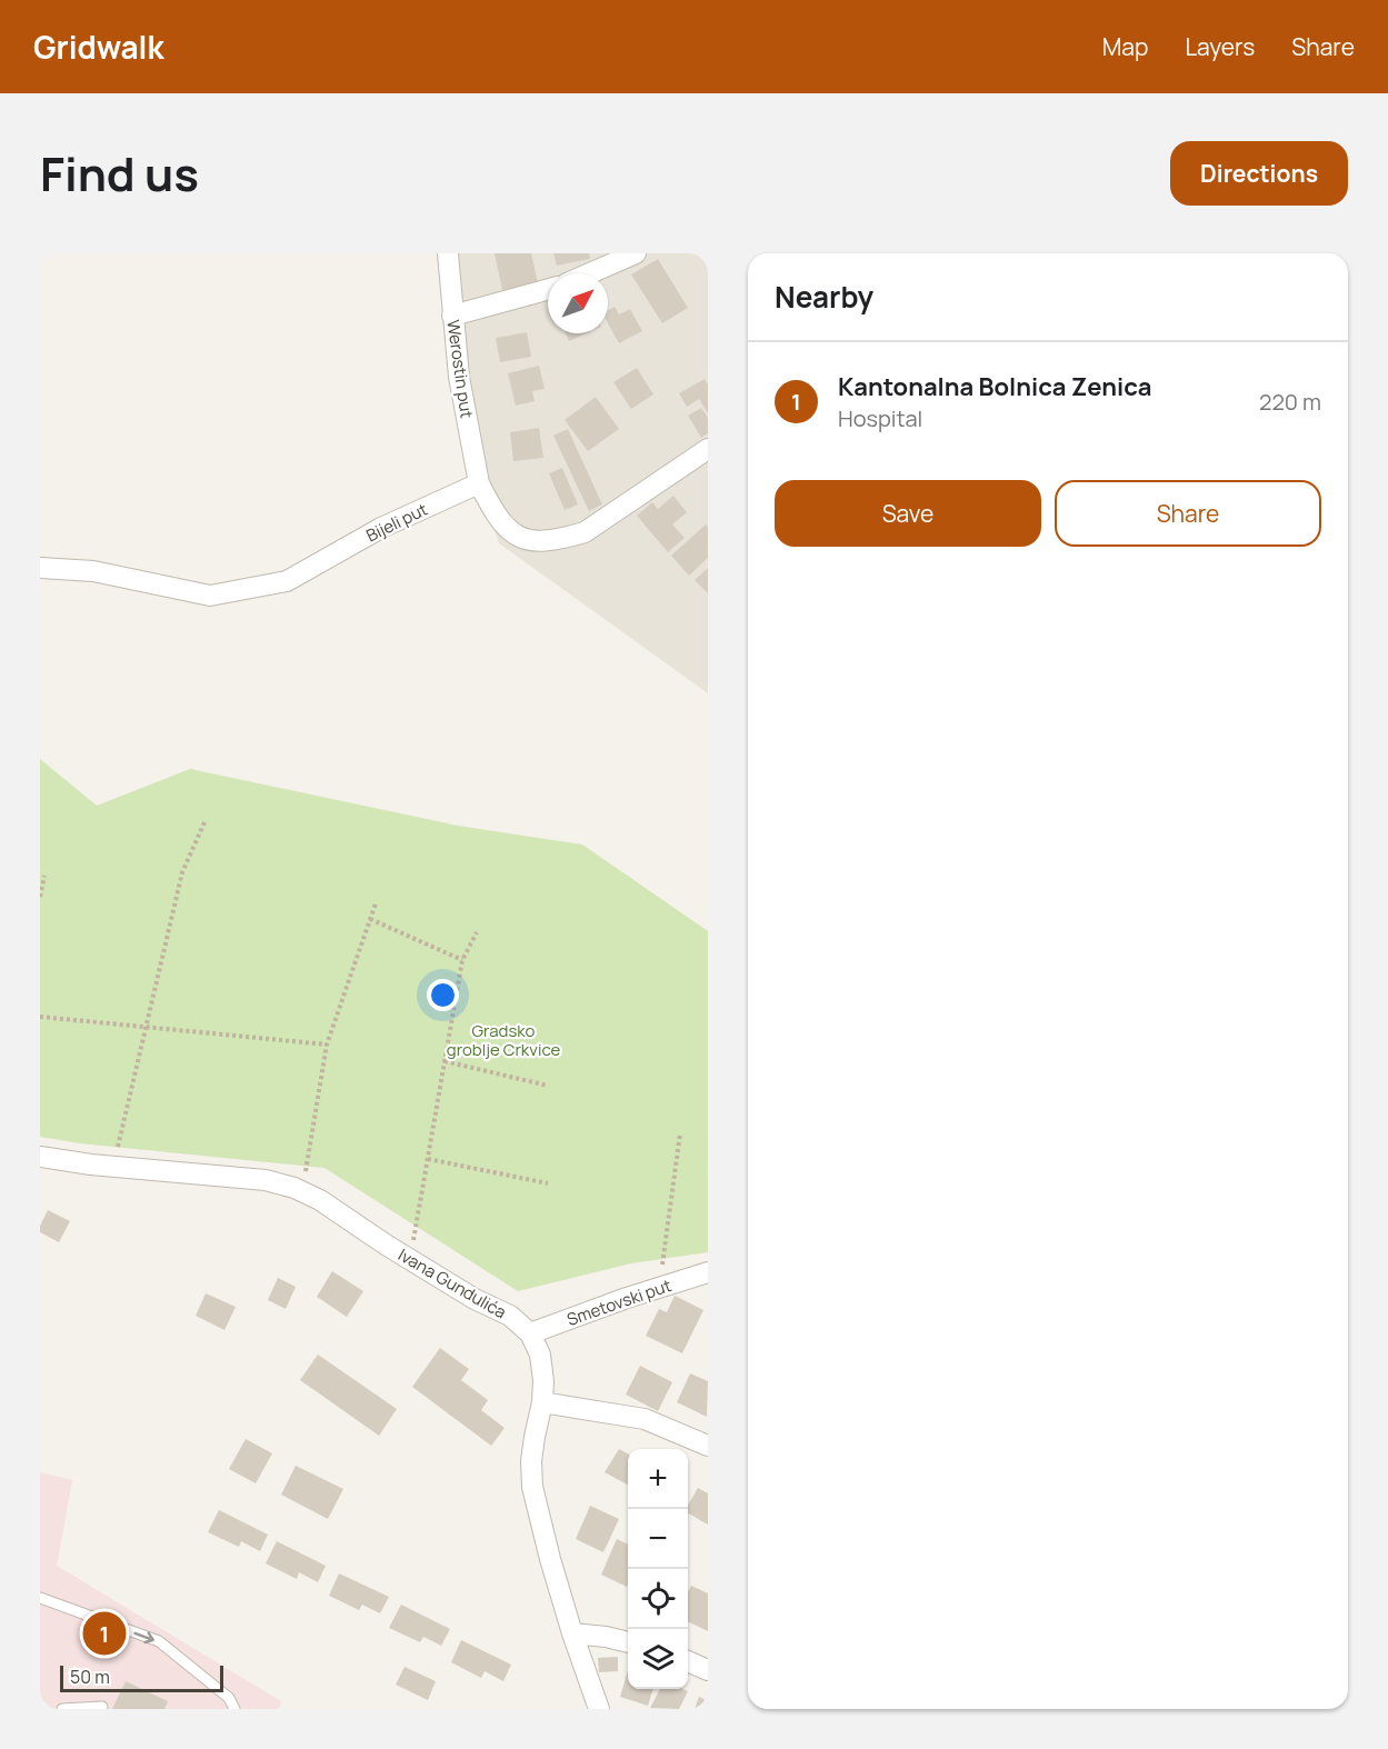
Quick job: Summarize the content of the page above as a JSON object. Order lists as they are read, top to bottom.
{
  "streets": {
    "street": [
      "Werostin put",
      "Bijeli put",
      "Ivana Gundulića",
      "Smetovski put"
    ]
  },
  "crossings": [
    ["Werostin put", "Bijeli put"],
    ["Ivana Gundulića", "Smetovski put"]
  ],
  "parks": ["Gradsko groblje Crkvice"],
  "scale_bar": "50 m",
  "north": "top right",
  "page": {
    "header": "Gridwalk",
    "nav": ["Map", "Layers", "Share"],
    "title": "Find us",
    "buttons": [
      "Directions",
      ["Save", "Share"]
    ],
    "heading": "Nearby",
    "list": [
      {
        "mark": "1",
        "name": "Kantonalna Bolnica Zenica",
        "note": "Hospital",
        "value": "220 m"
      }
    ],
    "map_buttons": ["+", "−"],
    "pins": "1",
    "scale": "50 m"
  }
}
